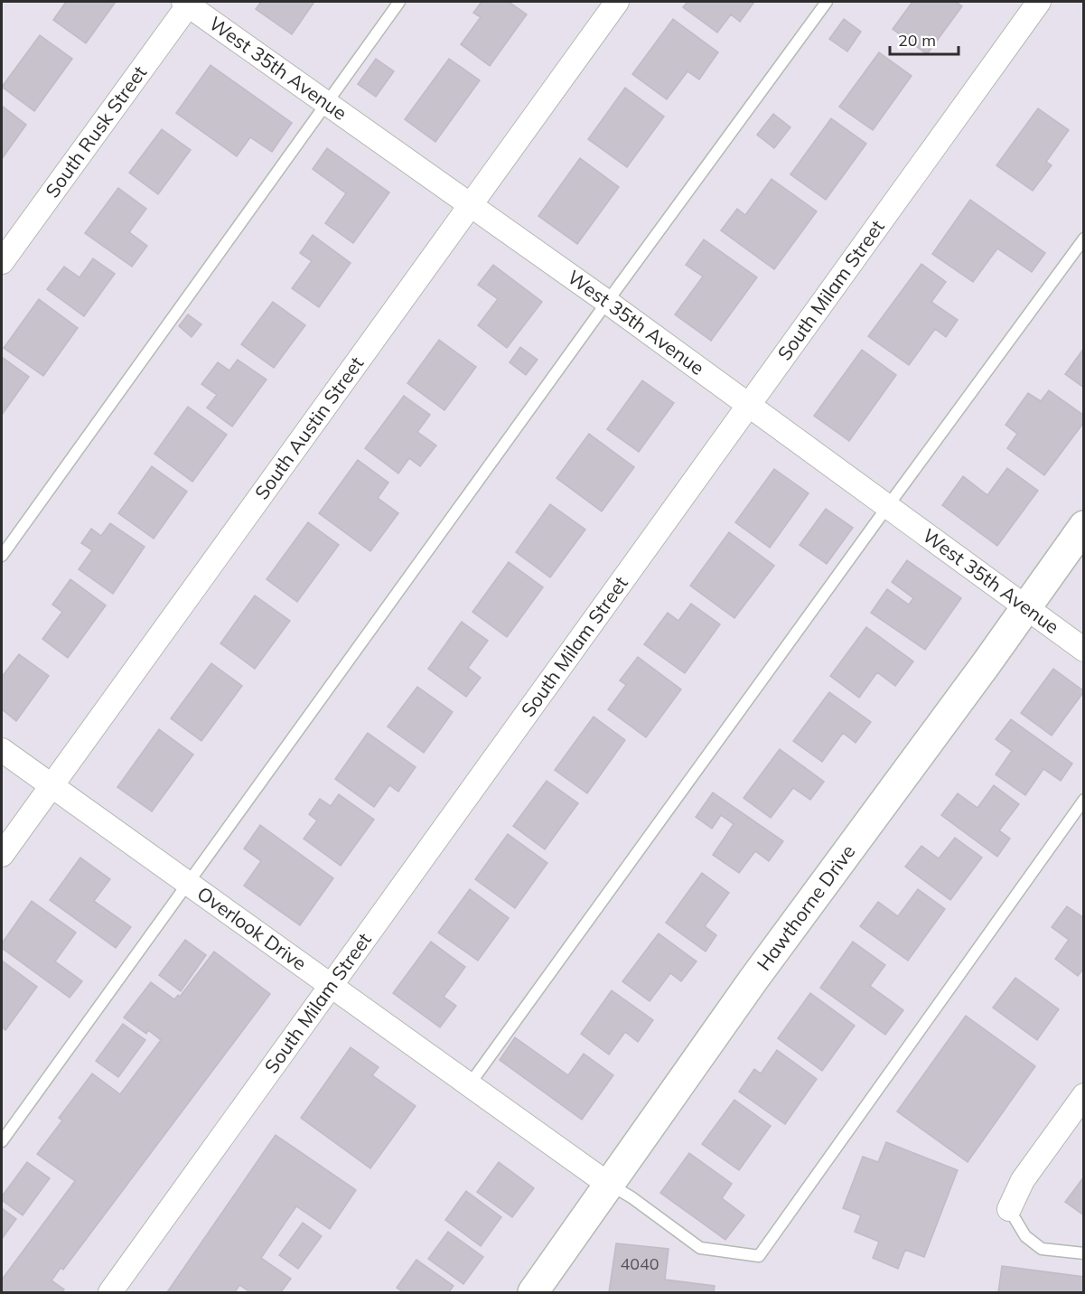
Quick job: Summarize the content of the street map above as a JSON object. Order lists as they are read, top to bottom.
{
  "streets": {
    "street": [
      "West 35th Avenue",
      "South Rusk Street",
      "South Milam Street",
      "South Austin Street",
      "Hawthorne Drive",
      "Overlook Drive"
    ]
  },
  "crossings": [
    ["West 35th Avenue", "South Rusk Street"],
    ["West 35th Avenue", "South Milam Street"],
    ["West 35th Avenue", "South Austin Street"],
    ["West 35th Avenue", "Hawthorne Drive"],
    ["South Milam Street", "Overlook Drive"],
    ["South Austin Street", "Overlook Drive"],
    ["Hawthorne Drive", "Overlook Drive"]
  ],
  "house_numbers": ["4040"],
  "scale_bar": "20 m"
}
